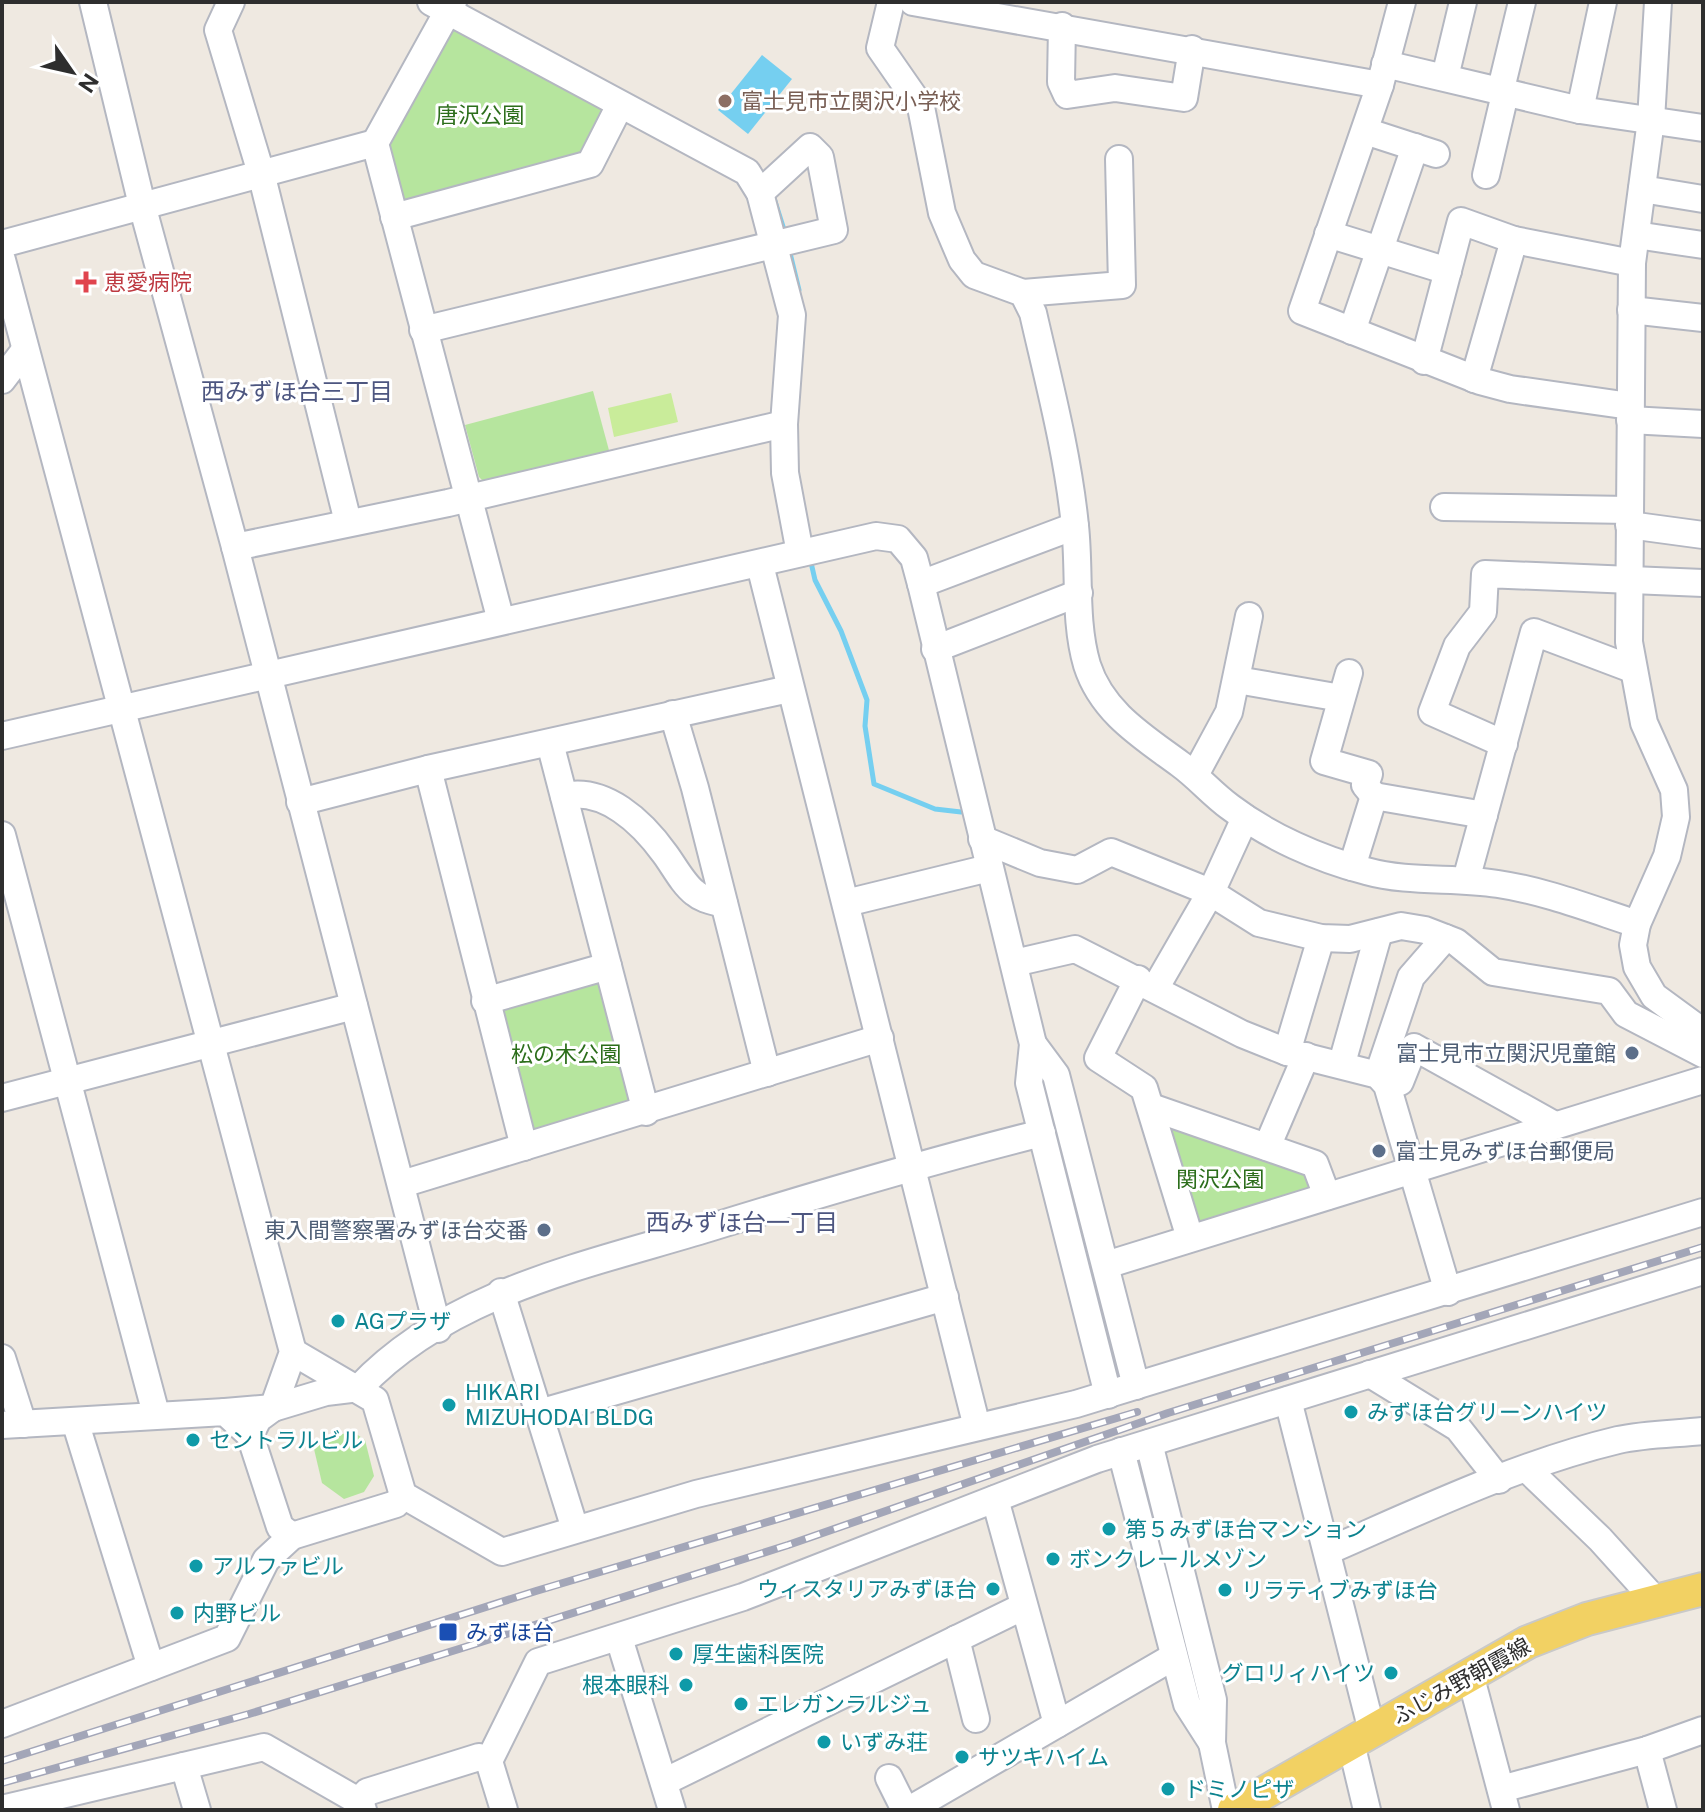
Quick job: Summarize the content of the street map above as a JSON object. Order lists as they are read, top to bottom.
{
  "streets": {
    "main road": ["ふじみ野朝霞線"]
  },
  "districts": ["西みずほ台三丁目", "西みずほ台一丁目"],
  "parks": ["唐沢公園", "松の木公園", "関沢公園"],
  "places": {
    "other": [
      "富士見市立関沢小学校",
      "富士見市立関沢児童館",
      "富士見みずほ台郵便局",
      "東入間警察署みずほ台交番",
      "AGプラザ",
      "HIKARI MIZUHODAI BLDG",
      "みずほ台グリーンハイツ",
      "セントラルビル",
      "第５みずほ台マンション",
      "ボンクレールメゾン",
      "アルファビル",
      "ウィスタリアみずほ台",
      "リラティブみずほ台",
      "内野ビル",
      "厚生歯科医院",
      "グロリィハイツ",
      "根本眼科",
      "エレガンラルジュ",
      "いずみ荘",
      "サツキハイム",
      "ドミノピザ"
    ],
    "health": ["恵愛病院"],
    "transit": ["みずほ台"]
  },
  "north": "bottom right"
}
